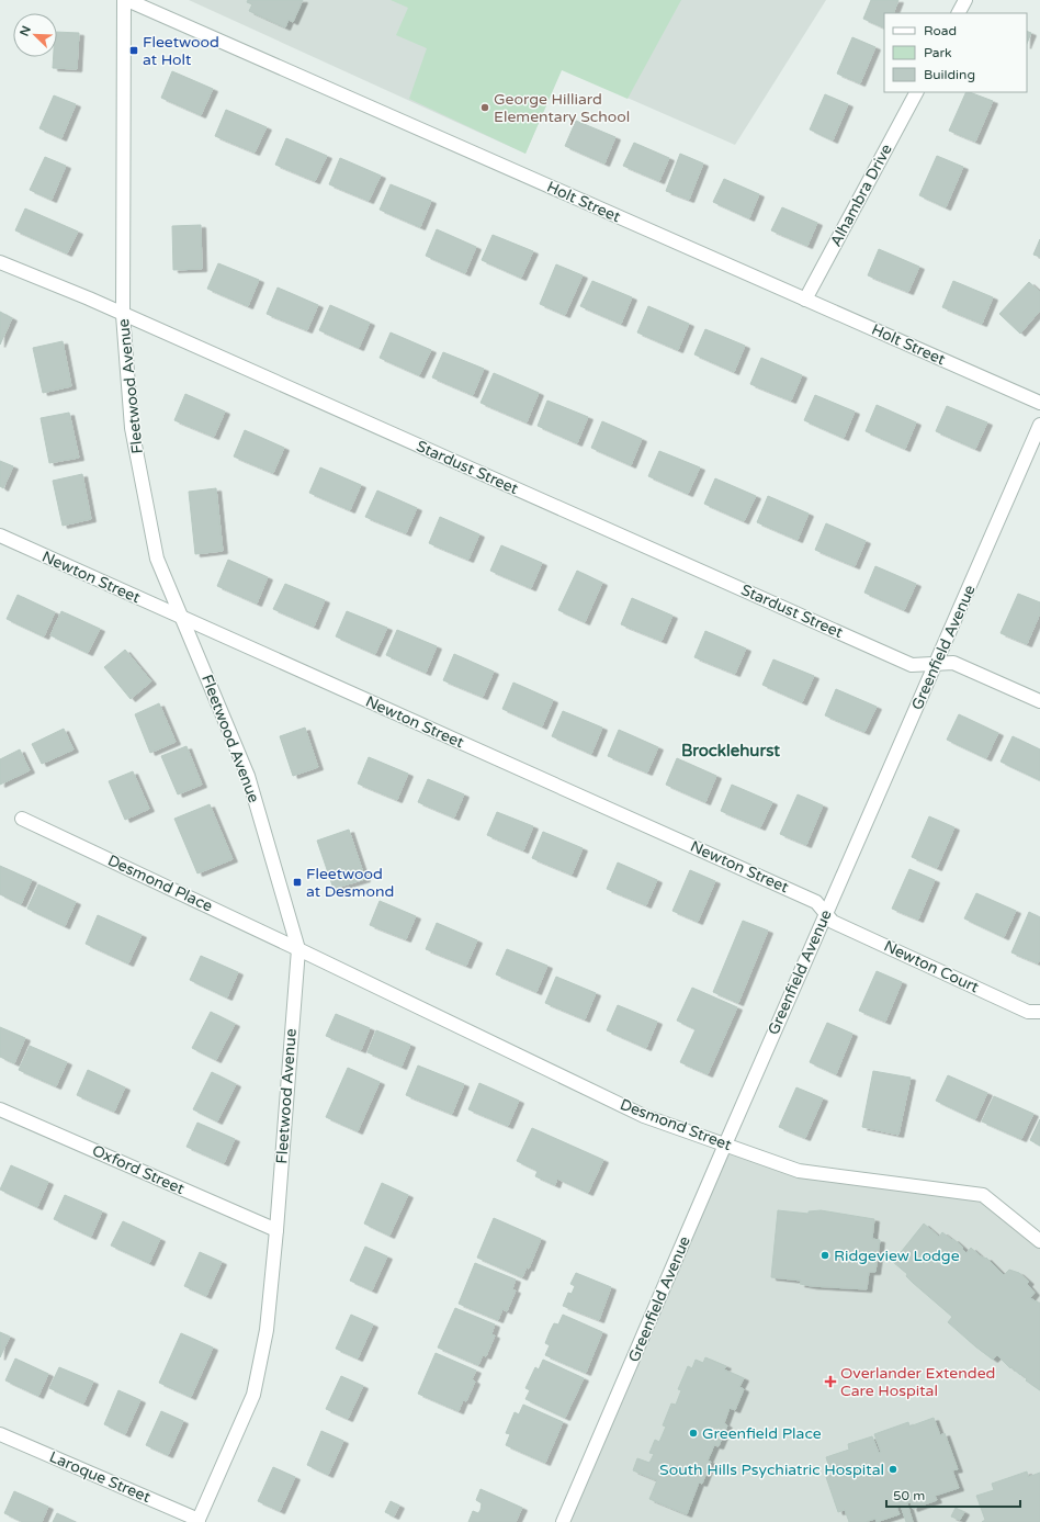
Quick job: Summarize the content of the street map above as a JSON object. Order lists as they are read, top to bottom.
{
  "streets": {
    "street": [
      "Alhambra Drive",
      "Holt Street",
      "Fleetwood Avenue",
      "Stardust Street",
      "Newton Street",
      "Greenfield Avenue",
      "Desmond Place",
      "Newton Court",
      "Desmond Street",
      "Oxford Street",
      "Laroque Street"
    ]
  },
  "crossings": [
    ["Alhambra Drive", "Holt Street"],
    ["Holt Street", "Fleetwood Avenue"],
    ["Fleetwood Avenue", "Stardust Street"],
    ["Fleetwood Avenue", "Newton Street"],
    ["Fleetwood Avenue", "Desmond Place"],
    ["Fleetwood Avenue", "Desmond Street"],
    ["Fleetwood Avenue", "Oxford Street"],
    ["Fleetwood Avenue", "Laroque Street"],
    ["Stardust Street", "Greenfield Avenue"],
    ["Newton Street", "Greenfield Avenue"],
    ["Newton Street", "Newton Court"],
    ["Greenfield Avenue", "Newton Court"],
    ["Greenfield Avenue", "Desmond Street"],
    ["Desmond Place", "Desmond Street"]
  ],
  "districts": ["Brocklehurst"],
  "places": {
    "transit": ["Fleetwood at Holt", "Fleetwood at Desmond"],
    "other": [
      "George Hilliard Elementary School",
      "Ridgeview Lodge",
      "Greenfield Place",
      "South Hills Psychiatric Hospital"
    ],
    "health": ["Overlander Extended Care Hospital"]
  },
  "legend": ["Road", "Park", "Building"],
  "scale_bar": "50 m",
  "north": "top left"
}
